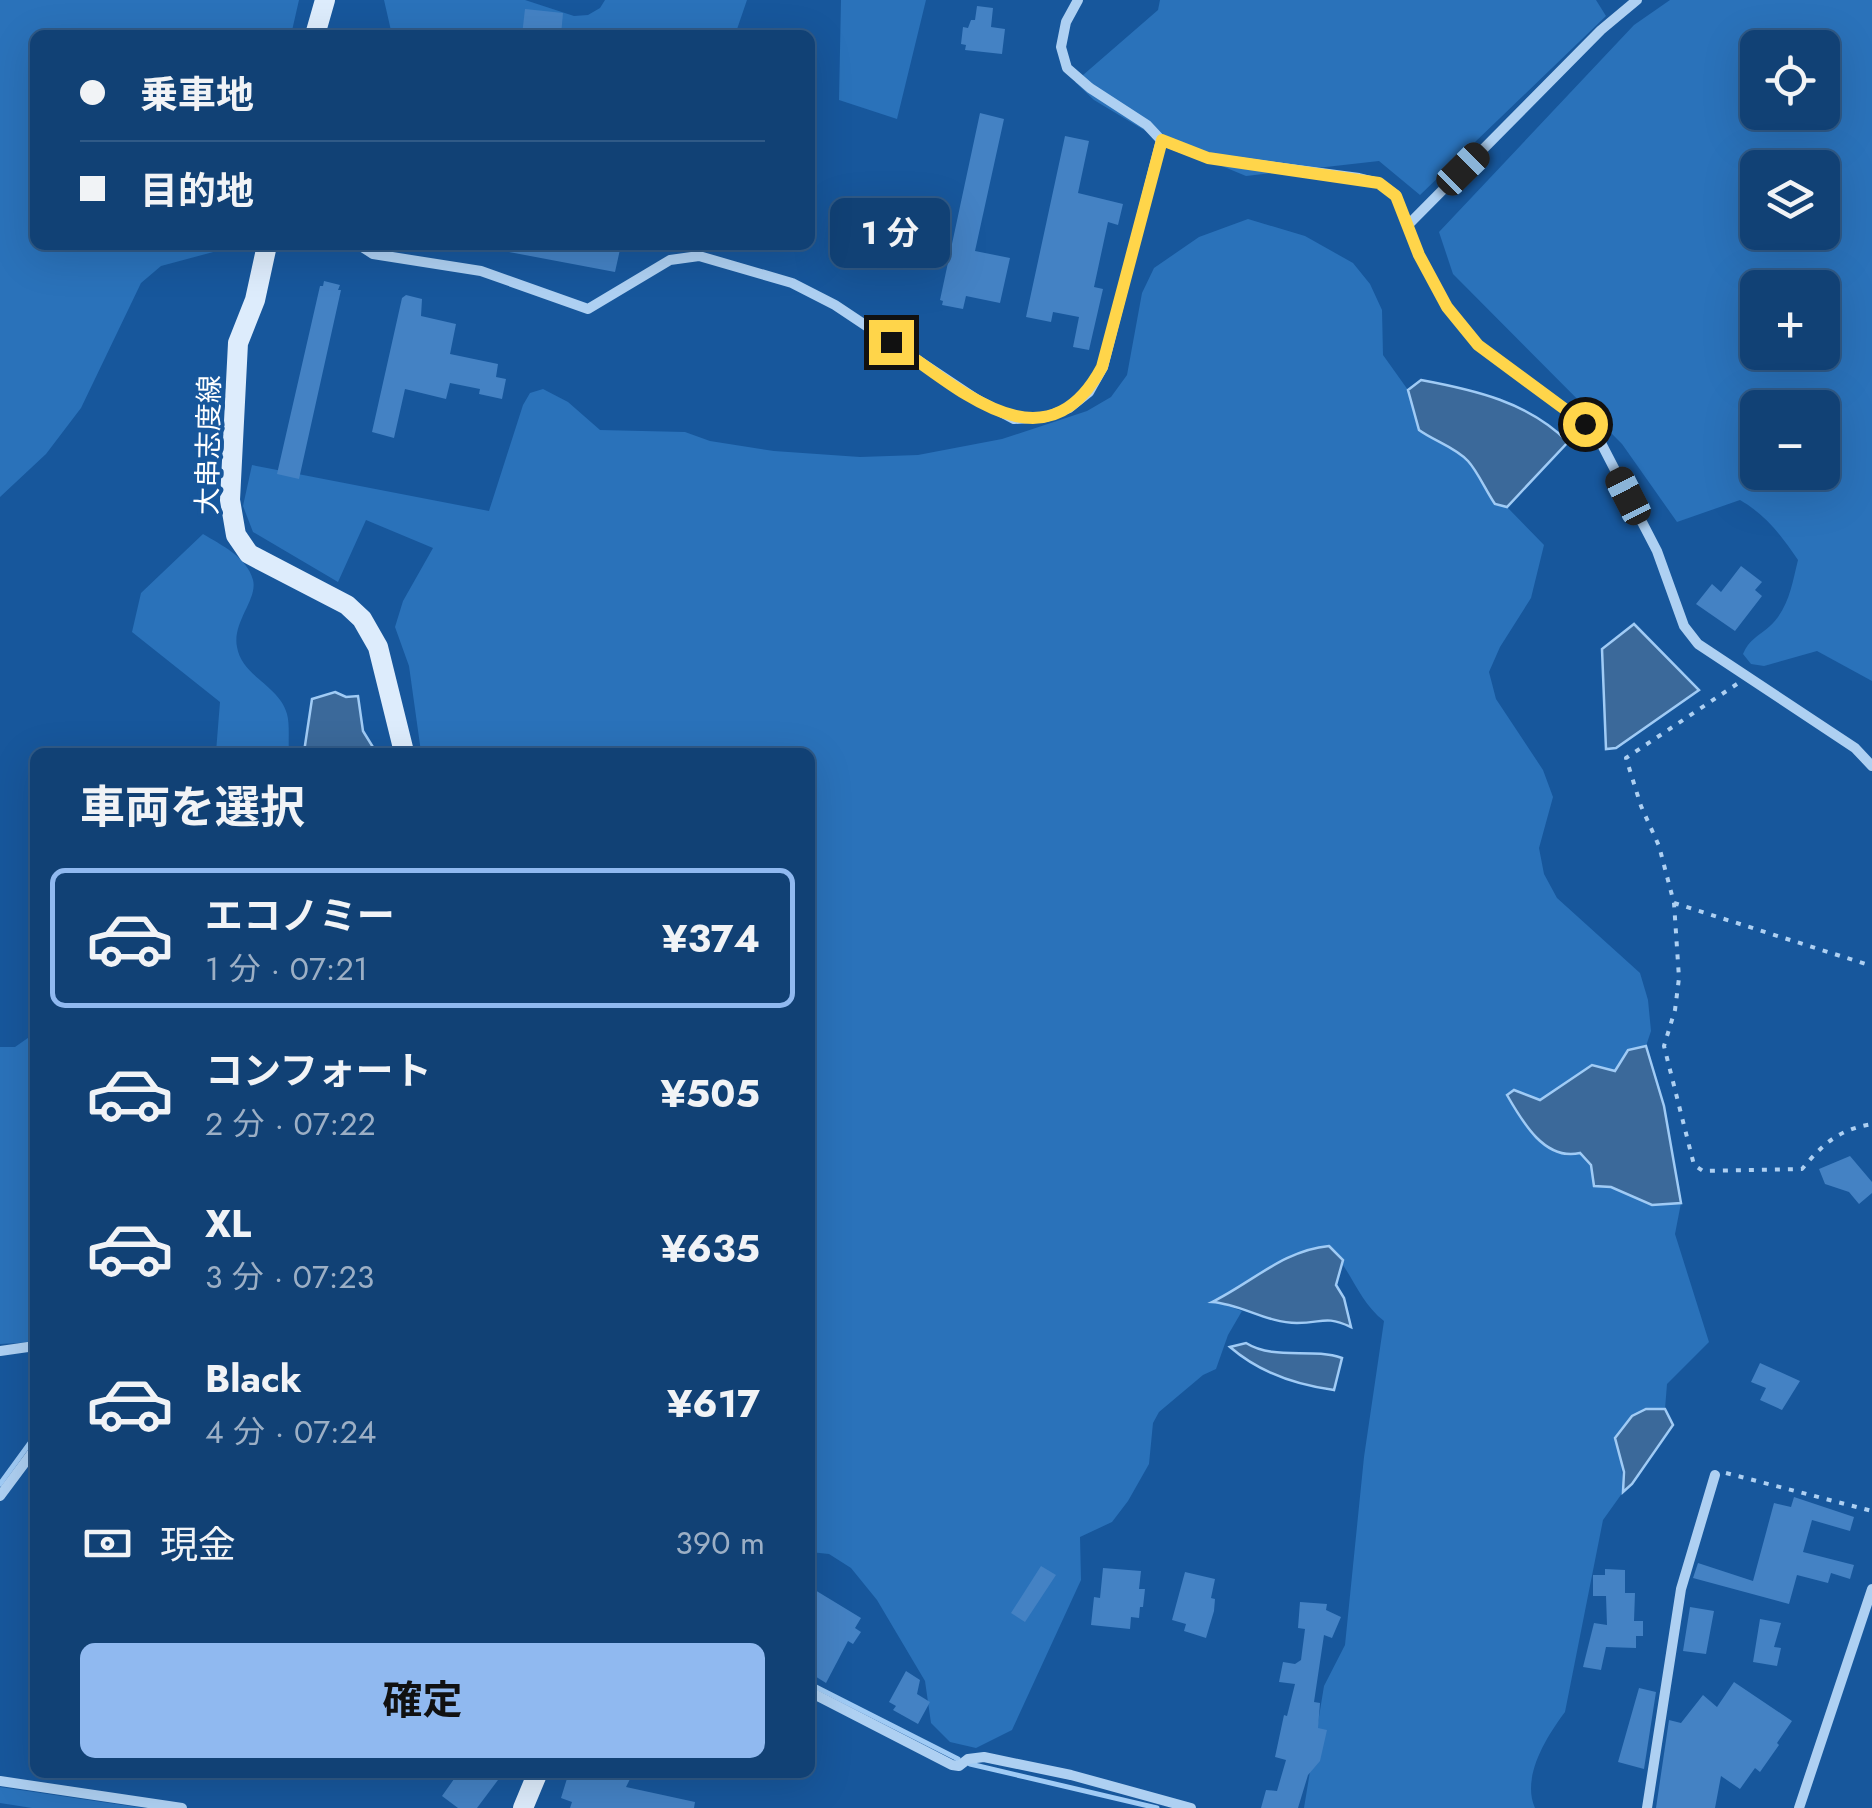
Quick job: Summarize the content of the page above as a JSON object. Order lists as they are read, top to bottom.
{
  "streets": {
    "main road": ["大串志度線"]
  },
  "page": {
    "map_buttons": ["+", "−"],
    "banner": ["乗車地", "目的地"],
    "bubble": "1 分",
    "heading": "車両を選択",
    "list": [
      {
        "name": "エコノミー",
        "note": "1 分 · 07:21",
        "value": "¥374"
      },
      {
        "name": "コンフォート",
        "note": "2 分 · 07:22",
        "value": "¥505"
      },
      {
        "name": "XL",
        "note": "3 分 · 07:23",
        "value": "¥635"
      },
      {
        "name": "Black",
        "note": "4 分 · 07:24",
        "value": "¥617"
      }
    ],
    "pay": ["現金", "390 m"],
    "buttons": "確定"
  }
}
